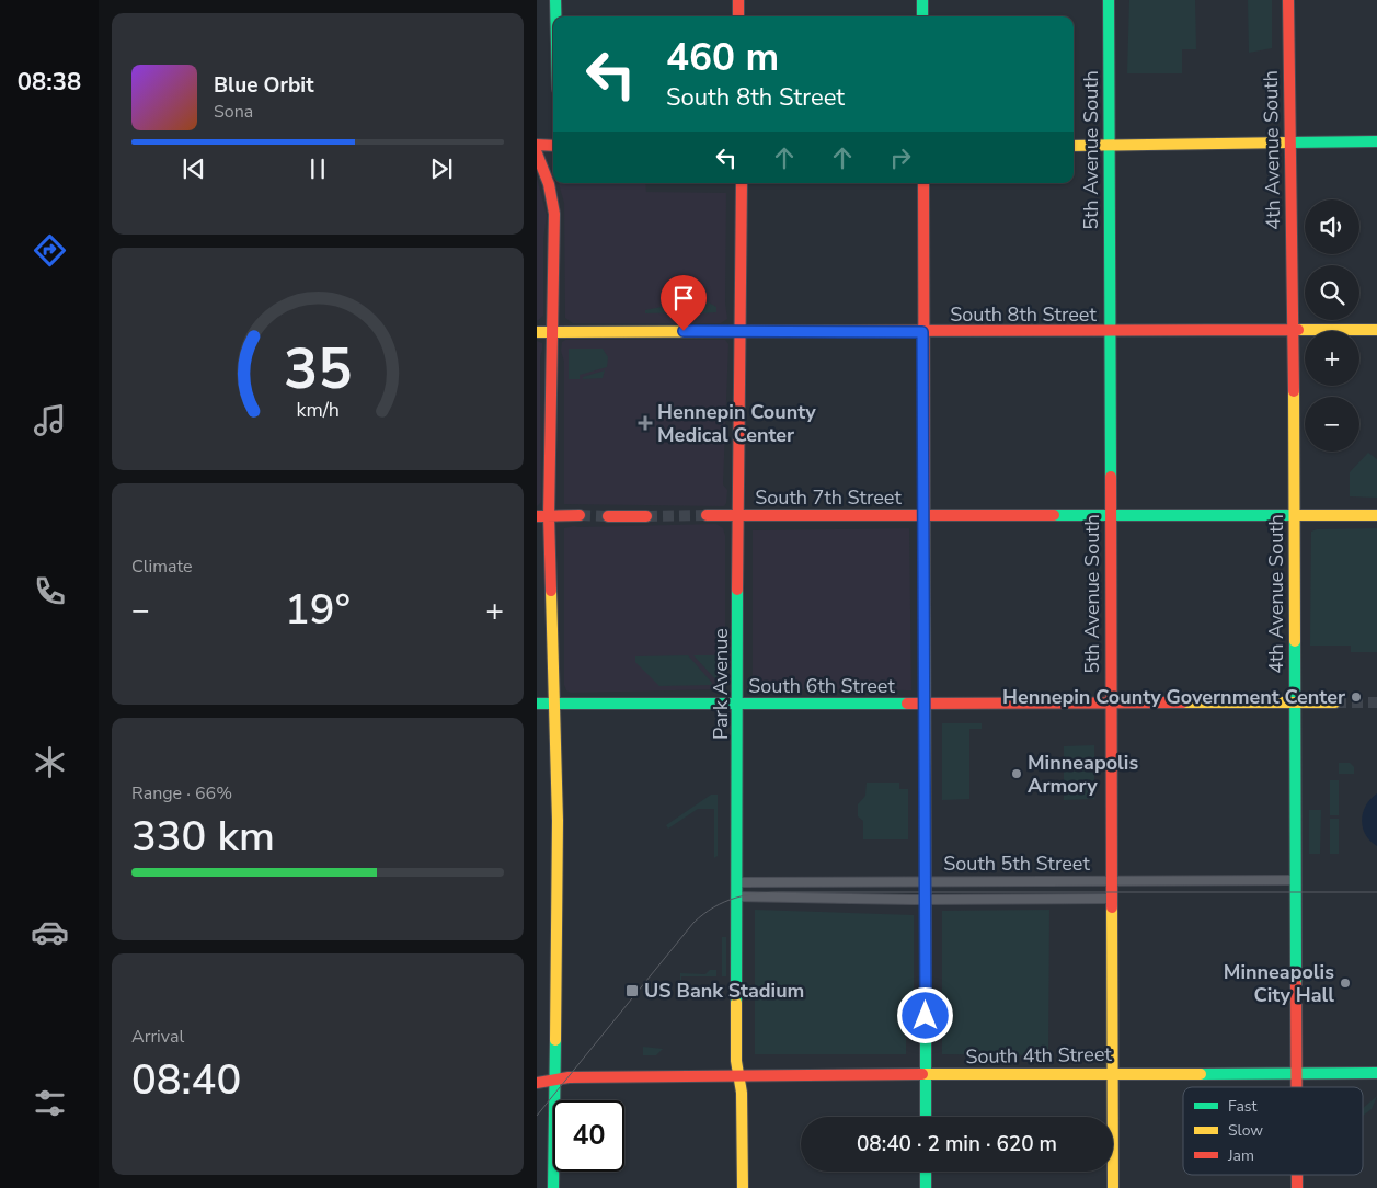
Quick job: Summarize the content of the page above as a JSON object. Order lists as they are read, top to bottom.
{
  "streets": {
    "main road": [
      "5th Avenue South",
      "4th Avenue South",
      "South 8th Street",
      "South 7th Street",
      "Park Avenue",
      "South 6th Street",
      "South 4th Street"
    ],
    "street": ["South 5th Street"]
  },
  "crossings": [
    ["5th Avenue South", "South 8th Street"],
    ["5th Avenue South", "South 7th Street"],
    ["5th Avenue South", "South 6th Street"],
    ["5th Avenue South", "South 5th Street"],
    ["5th Avenue South", "South 4th Street"],
    ["4th Avenue South", "South 8th Street"],
    ["4th Avenue South", "South 7th Street"],
    ["4th Avenue South", "South 6th Street"],
    ["4th Avenue South", "South 5th Street"],
    ["4th Avenue South", "South 4th Street"],
    ["South 8th Street", "Park Avenue"],
    ["South 7th Street", "Park Avenue"],
    ["Park Avenue", "South 6th Street"],
    ["Park Avenue", "South 5th Street"],
    ["Park Avenue", "South 4th Street"]
  ],
  "places": {
    "health": ["Hennepin County Medical Center"],
    "other": ["Hennepin County Government Center", "Minneapolis Armory", "Minneapolis City Hall"],
    "transit": ["US Bank Stadium"]
  },
  "legend": ["Fast", "Slow", "Jam"],
  "page": {
    "tabs": "08:38",
    "turn": ["460 m", "South 8th Street"],
    "song": ["Blue Orbit", "Sona"],
    "map_buttons": ["+", "−"],
    "tile": [
      "Climate",
      ["Range · 66%", "330 km"],
      ["Arrival", "08:40"]
    ],
    "heat": ["−", "19°", "+"],
    "limit": "40",
    "trip": "08:40 · 2 min · 620 m",
    "gauge": ["35", "km/h"]
  }
}
